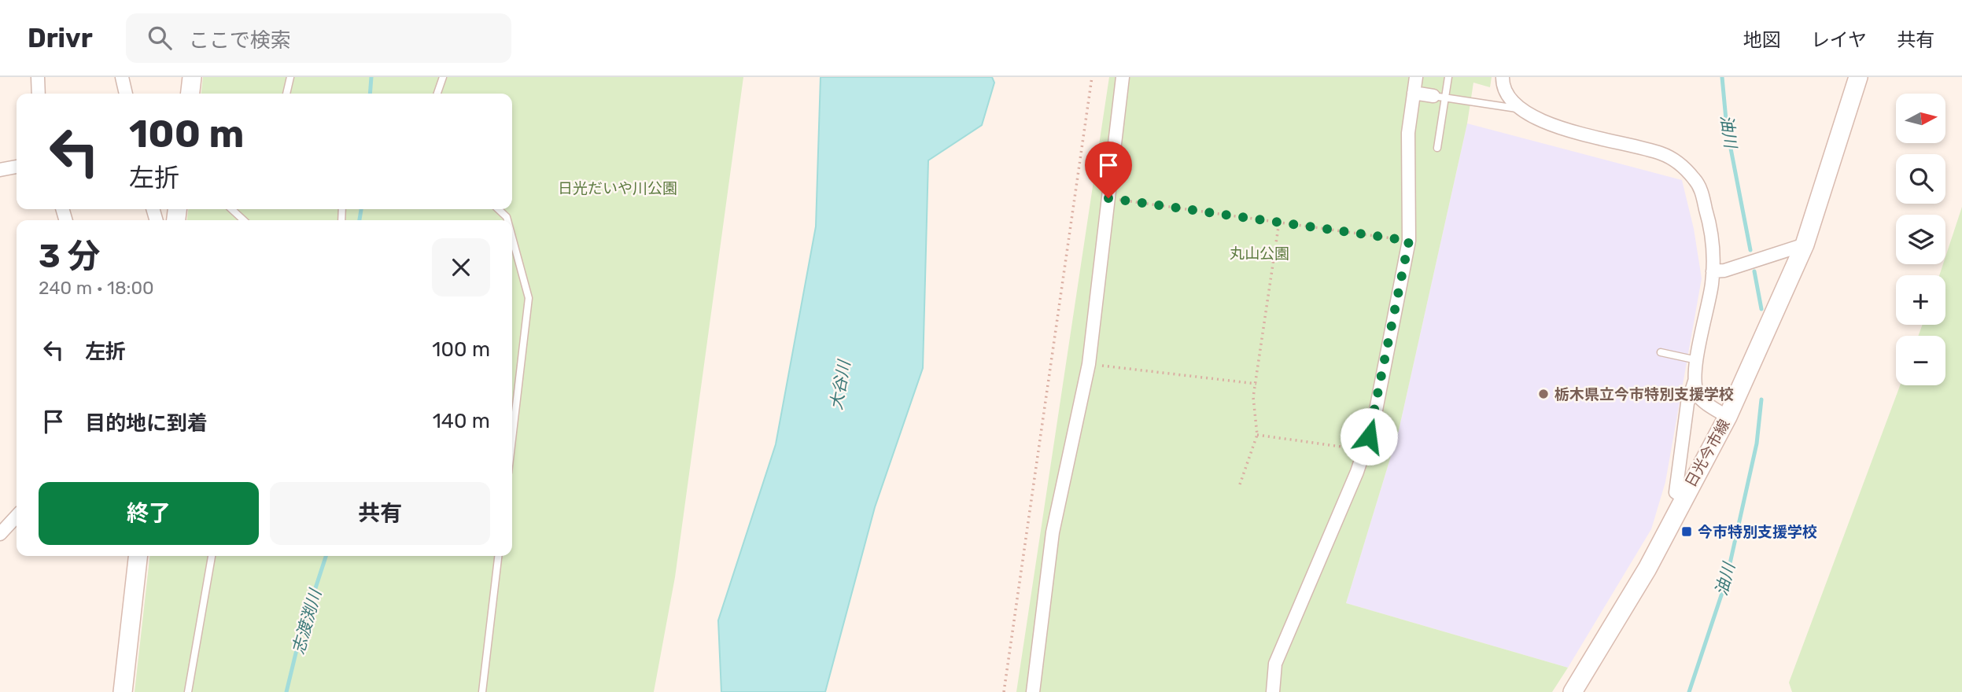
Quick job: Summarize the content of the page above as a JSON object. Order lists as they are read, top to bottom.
{
  "streets": {
    "main road": ["日光今市線"]
  },
  "water": ["油川", "大谷川", "志渡渕川"],
  "parks": ["日光だいや川公園", "丸山公園"],
  "places": {
    "other": ["栃木県立今市特別支援学校"],
    "transit": ["今市特別支援学校"]
  },
  "north": "right",
  "page": {
    "header": "Drivr",
    "search": "ここで検索",
    "nav": ["地図", "レイヤ", "共有"],
    "map_buttons": ["+", "−"],
    "turn": ["100 m", "左折"],
    "heading": ["3 分", "240 m · 18:00"],
    "list": [
      {
        "name": "左折",
        "value": "100 m"
      },
      {
        "name": "目的地に到着",
        "value": "140 m"
      }
    ],
    "buttons": ["終了", "共有"]
  }
}
